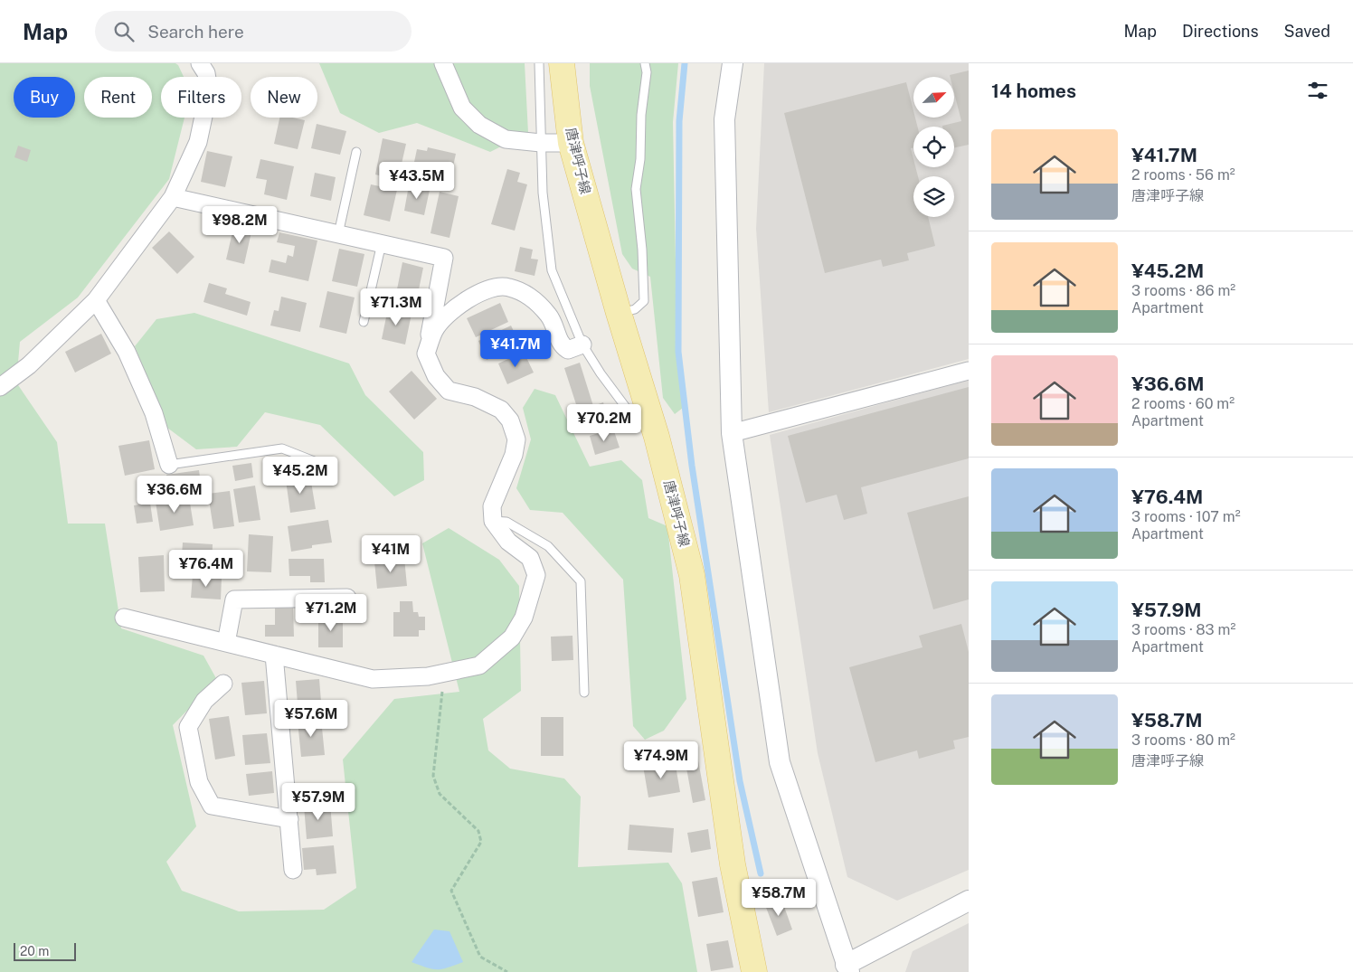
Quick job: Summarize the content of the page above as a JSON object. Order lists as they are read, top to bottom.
{
  "streets": {
    "main road": ["唐津呼子線"]
  },
  "scale_bar": "20 m",
  "north": "top right",
  "page": {
    "header": "Map",
    "search": "Search here",
    "nav": ["Map", "Directions", "Saved"],
    "heading": "14 homes",
    "chip": [
      "Buy",
      "Rent",
      "Filters",
      "New"
    ],
    "list": [
      {
        "name": "¥41.7M",
        "note": "2 rooms · 56 m² · 唐津呼子線"
      },
      {
        "name": "¥45.2M",
        "note": "3 rooms · 86 m² · Apartment"
      },
      {
        "name": "¥36.6M",
        "note": "2 rooms · 60 m² · Apartment"
      },
      {
        "name": "¥76.4M",
        "note": "3 rooms · 107 m² · Apartment"
      },
      {
        "name": "¥57.9M",
        "note": "3 rooms · 83 m² · Apartment"
      },
      {
        "name": "¥58.7M",
        "note": "3 rooms · 80 m² · 唐津呼子線"
      }
    ],
    "price": [
      "¥43.5M",
      "¥98.2M",
      "¥71.3M",
      "¥41.7M",
      "¥70.2M",
      "¥45.2M",
      "¥36.6M",
      "¥41M",
      "¥76.4M",
      "¥71.2M",
      "¥57.6M",
      "¥74.9M",
      "¥57.9M",
      "¥58.7M"
    ],
    "scale": "20 m"
  }
}
